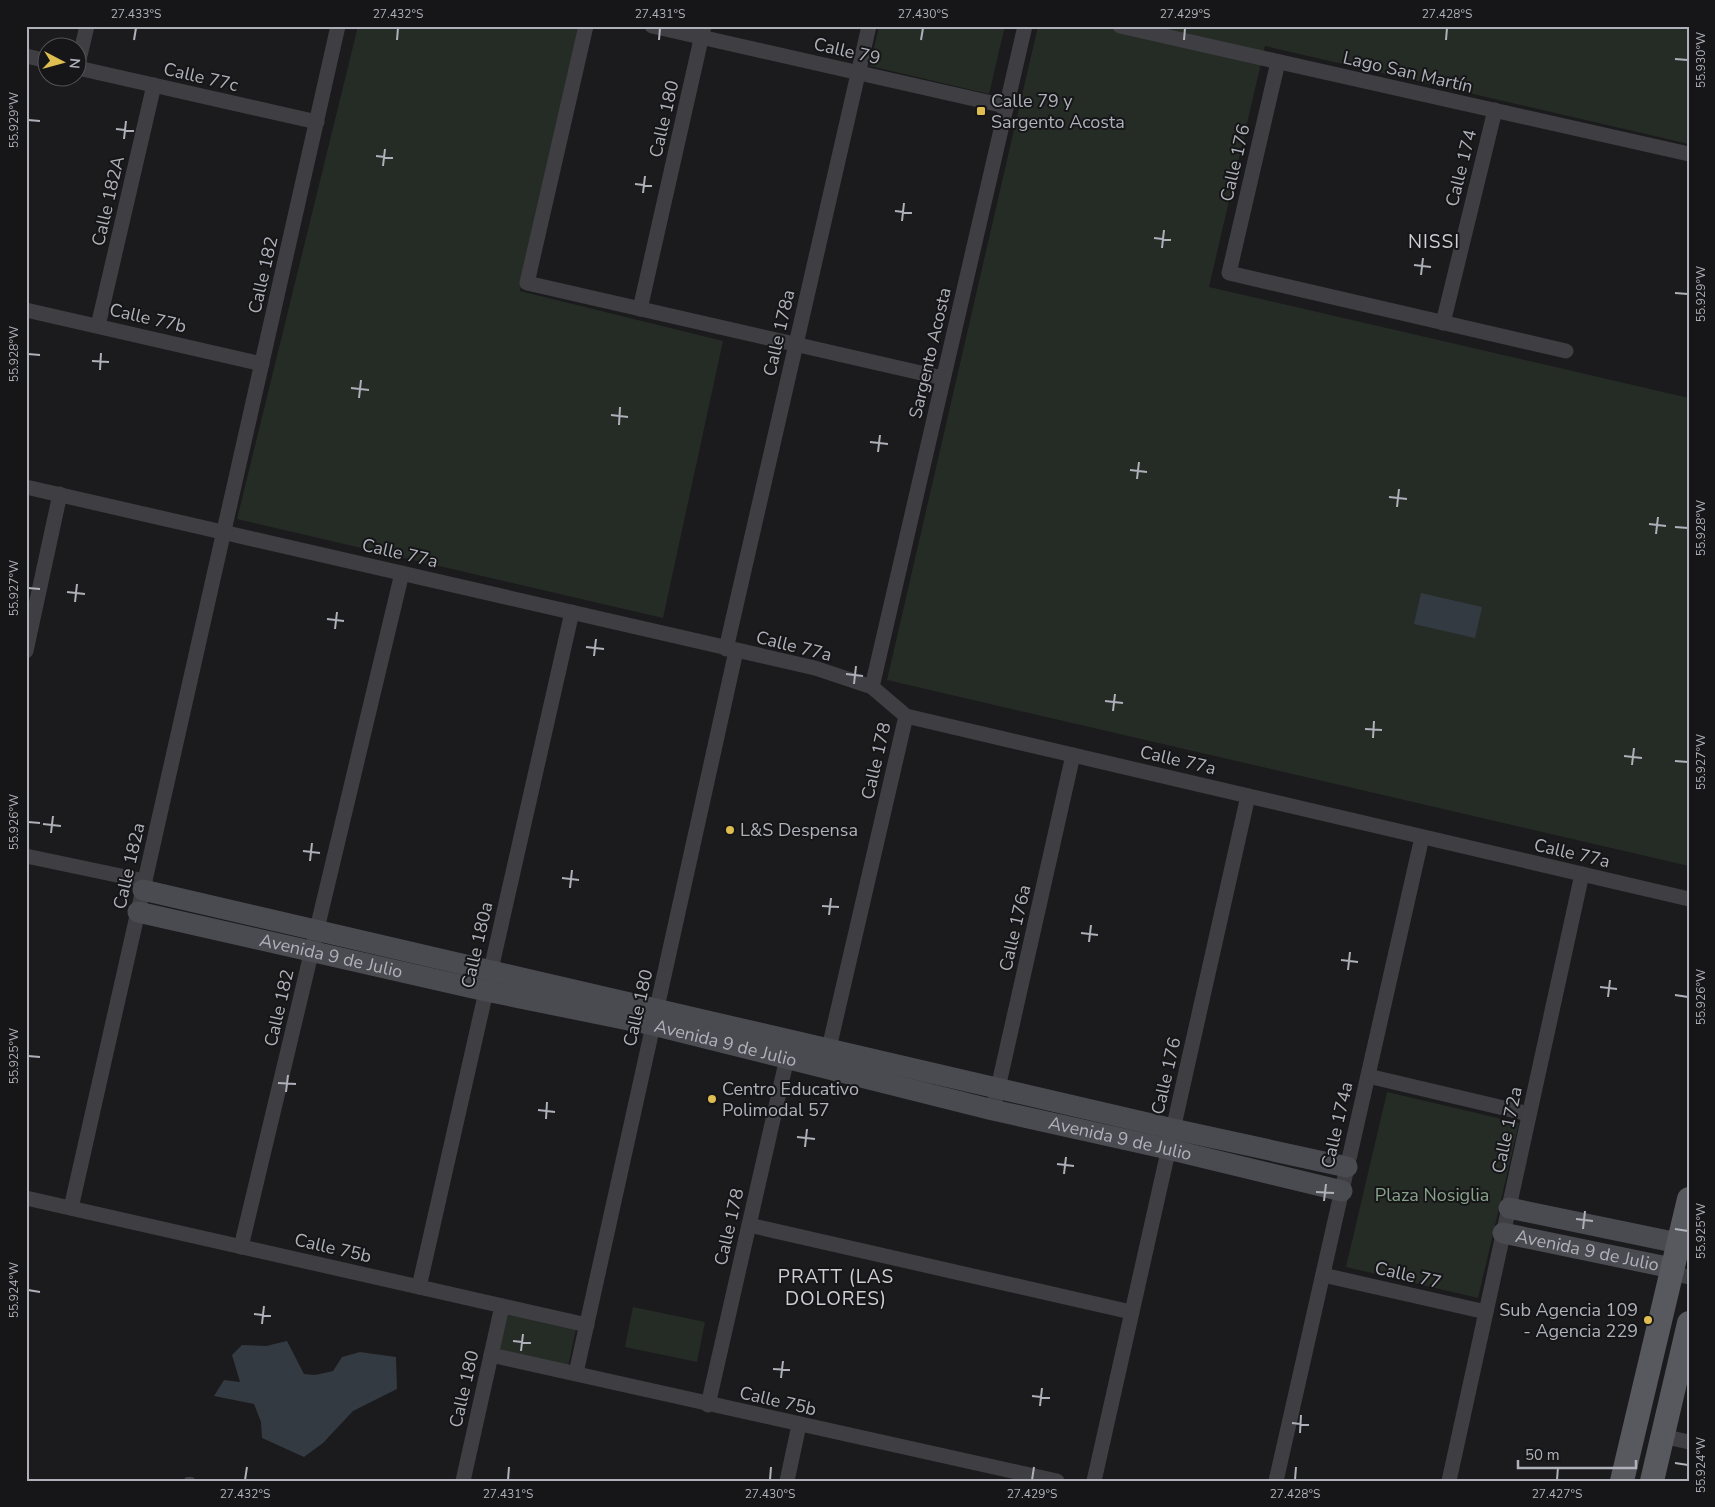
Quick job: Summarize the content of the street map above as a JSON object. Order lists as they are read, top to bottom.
{
  "streets": {
    "main road": ["Avenida 9 de Julio"],
    "street": [
      "Calle 79",
      "Lago San Martín",
      "Calle 77c",
      "Calle 180",
      "Calle 176",
      "Calle 174",
      "Calle 182A",
      "Calle 182",
      "Calle 77b",
      "Calle 178a",
      "Sargento Acosta",
      "Calle 77a",
      "Calle 178",
      "Calle 182a",
      "Calle 176a",
      "Calle 180a",
      "Calle 174a",
      "Calle 172a",
      "Calle 75b",
      "Calle 77"
    ]
  },
  "crossings": [
    ["Calle 79", "Calle 180"],
    ["Calle 79", "Calle 178a"],
    ["Calle 79", "Sargento Acosta"],
    ["Lago San Martín", "Calle 176"],
    ["Lago San Martín", "Calle 174"],
    ["Calle 77c", "Calle 182A"],
    ["Calle 77c", "Calle 182"],
    ["Calle 180", "Calle 178a"],
    ["Calle 180", "Calle 77a"],
    ["Calle 180", "Avenida 9 de Julio"],
    ["Calle 180", "Calle 75b"],
    ["Calle 176", "Calle 174"],
    ["Calle 176", "Calle 77a"],
    ["Calle 176", "Avenida 9 de Julio"],
    ["Calle 182A", "Calle 77b"],
    ["Calle 182", "Calle 77b"],
    ["Calle 182", "Calle 77a"],
    ["Calle 182", "Calle 182a"],
    ["Calle 182", "Avenida 9 de Julio"],
    ["Calle 182", "Calle 75b"],
    ["Calle 178a", "Calle 77a"],
    ["Sargento Acosta", "Calle 77a"],
    ["Calle 77a", "Calle 178"],
    ["Calle 77a", "Calle 182a"],
    ["Calle 77a", "Calle 176a"],
    ["Calle 77a", "Calle 180a"],
    ["Calle 77a", "Calle 174a"],
    ["Calle 77a", "Calle 172a"],
    ["Calle 178", "Avenida 9 de Julio"],
    ["Calle 178", "Calle 75b"],
    ["Calle 182a", "Avenida 9 de Julio"],
    ["Calle 182a", "Calle 75b"],
    ["Calle 176a", "Avenida 9 de Julio"],
    ["Calle 180a", "Avenida 9 de Julio"],
    ["Calle 180a", "Calle 75b"],
    ["Avenida 9 de Julio", "Calle 174a"],
    ["Avenida 9 de Julio", "Calle 172a"],
    ["Calle 174a", "Calle 77"],
    ["Calle 172a", "Calle 77"]
  ],
  "districts": ["NISSI", "PRATT (LAS DOLORES)"],
  "parks": ["Plaza Nosiglia"],
  "places": {
    "transit": ["Calle 79 y Sargento Acosta"],
    "other": ["L&S Despensa", "Centro Educativo Polimodal 57", "Sub Agencia 109 - Agencia 229"]
  },
  "scale_bar": "50 m",
  "north": "right",
  "coordinates": [
    "27.433°S",
    "27.432°S",
    "27.431°S",
    "27.430°S",
    "27.429°S",
    "27.428°S",
    "55.930°W",
    "55.929°W",
    "55.928°W",
    "55.927°W",
    "55.926°W",
    "55.925°W",
    "55.924°W",
    "27.427°S"
  ]
}
